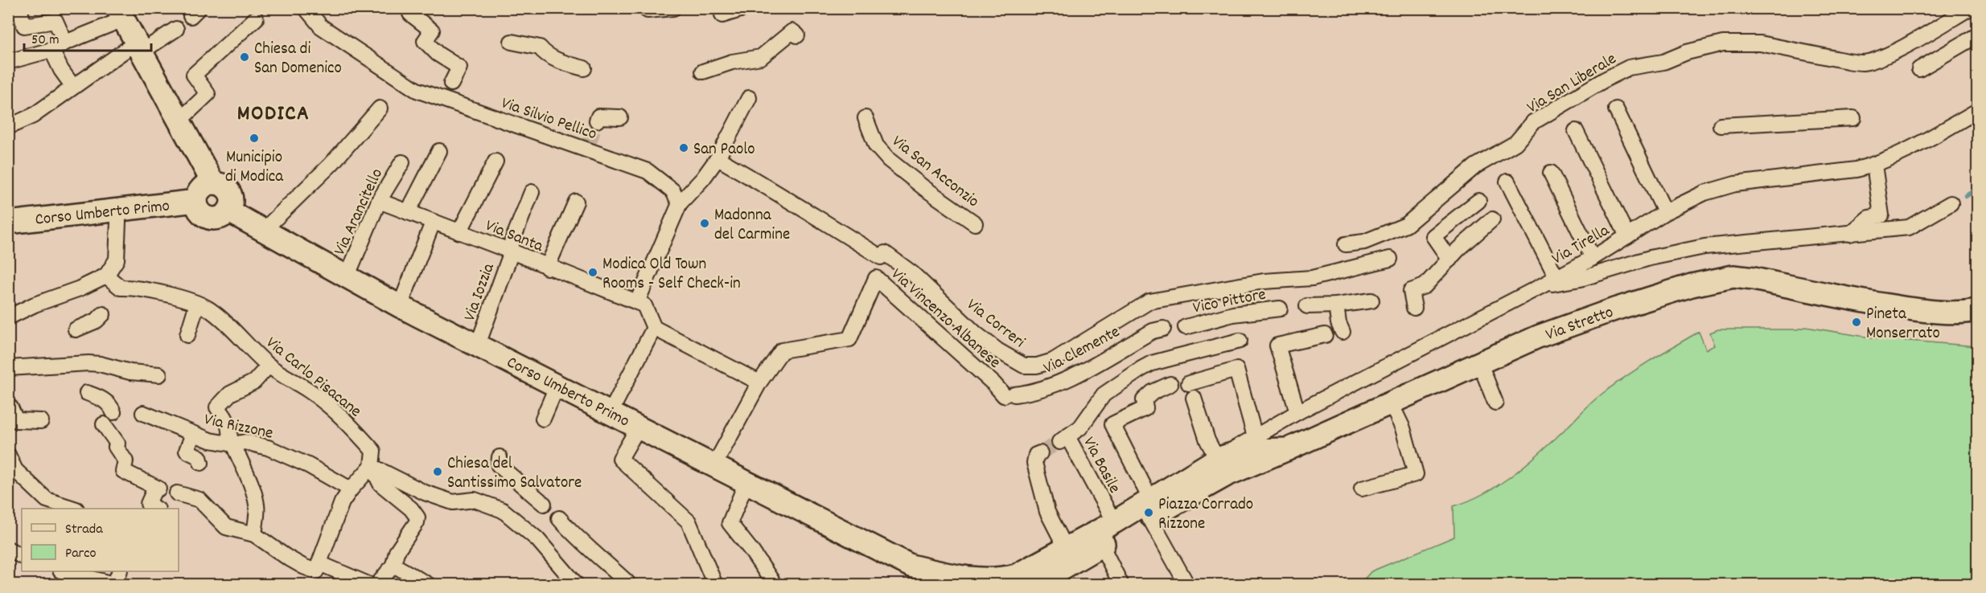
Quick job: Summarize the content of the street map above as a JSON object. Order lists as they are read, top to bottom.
{
  "streets": {
    "street": [
      "Via San Liberale",
      "Via Silvio Pellico",
      "Via San Acconzio",
      "Corso Umberto Primo",
      "Via Arancitello",
      "Via Santa",
      "Via Tirella",
      "Via Iozzia",
      "Vico Pittore",
      "Via Vincenzo Albanese",
      "Via Correri",
      "Via Stretto",
      "Via Clemente",
      "Via Carlo Pisacane",
      "Via Rizzone",
      "Via Basile"
    ]
  },
  "crossings": [
    ["Corso Umberto Primo", "Via Arancitello"],
    ["Corso Umberto Primo", "Via Iozzia"],
    ["Via Arancitello", "Via Santa"],
    ["Via Santa", "Via Iozzia"],
    ["Via Vincenzo Albanese", "Via Clemente"]
  ],
  "districts": ["MODICA"],
  "places": [
    "Chiesa di San Domenico",
    "Municipio di Modica",
    "San Paolo",
    "Madonna del Carmine",
    "Modica Old Town Rooms - Self Check-in",
    "Pineta Monserrato",
    "Chiesa del Santissimo Salvatore",
    "Piazza Corrado Rizzone"
  ],
  "legend": ["Strada", "Parco"],
  "scale_bar": "50 m"
}
